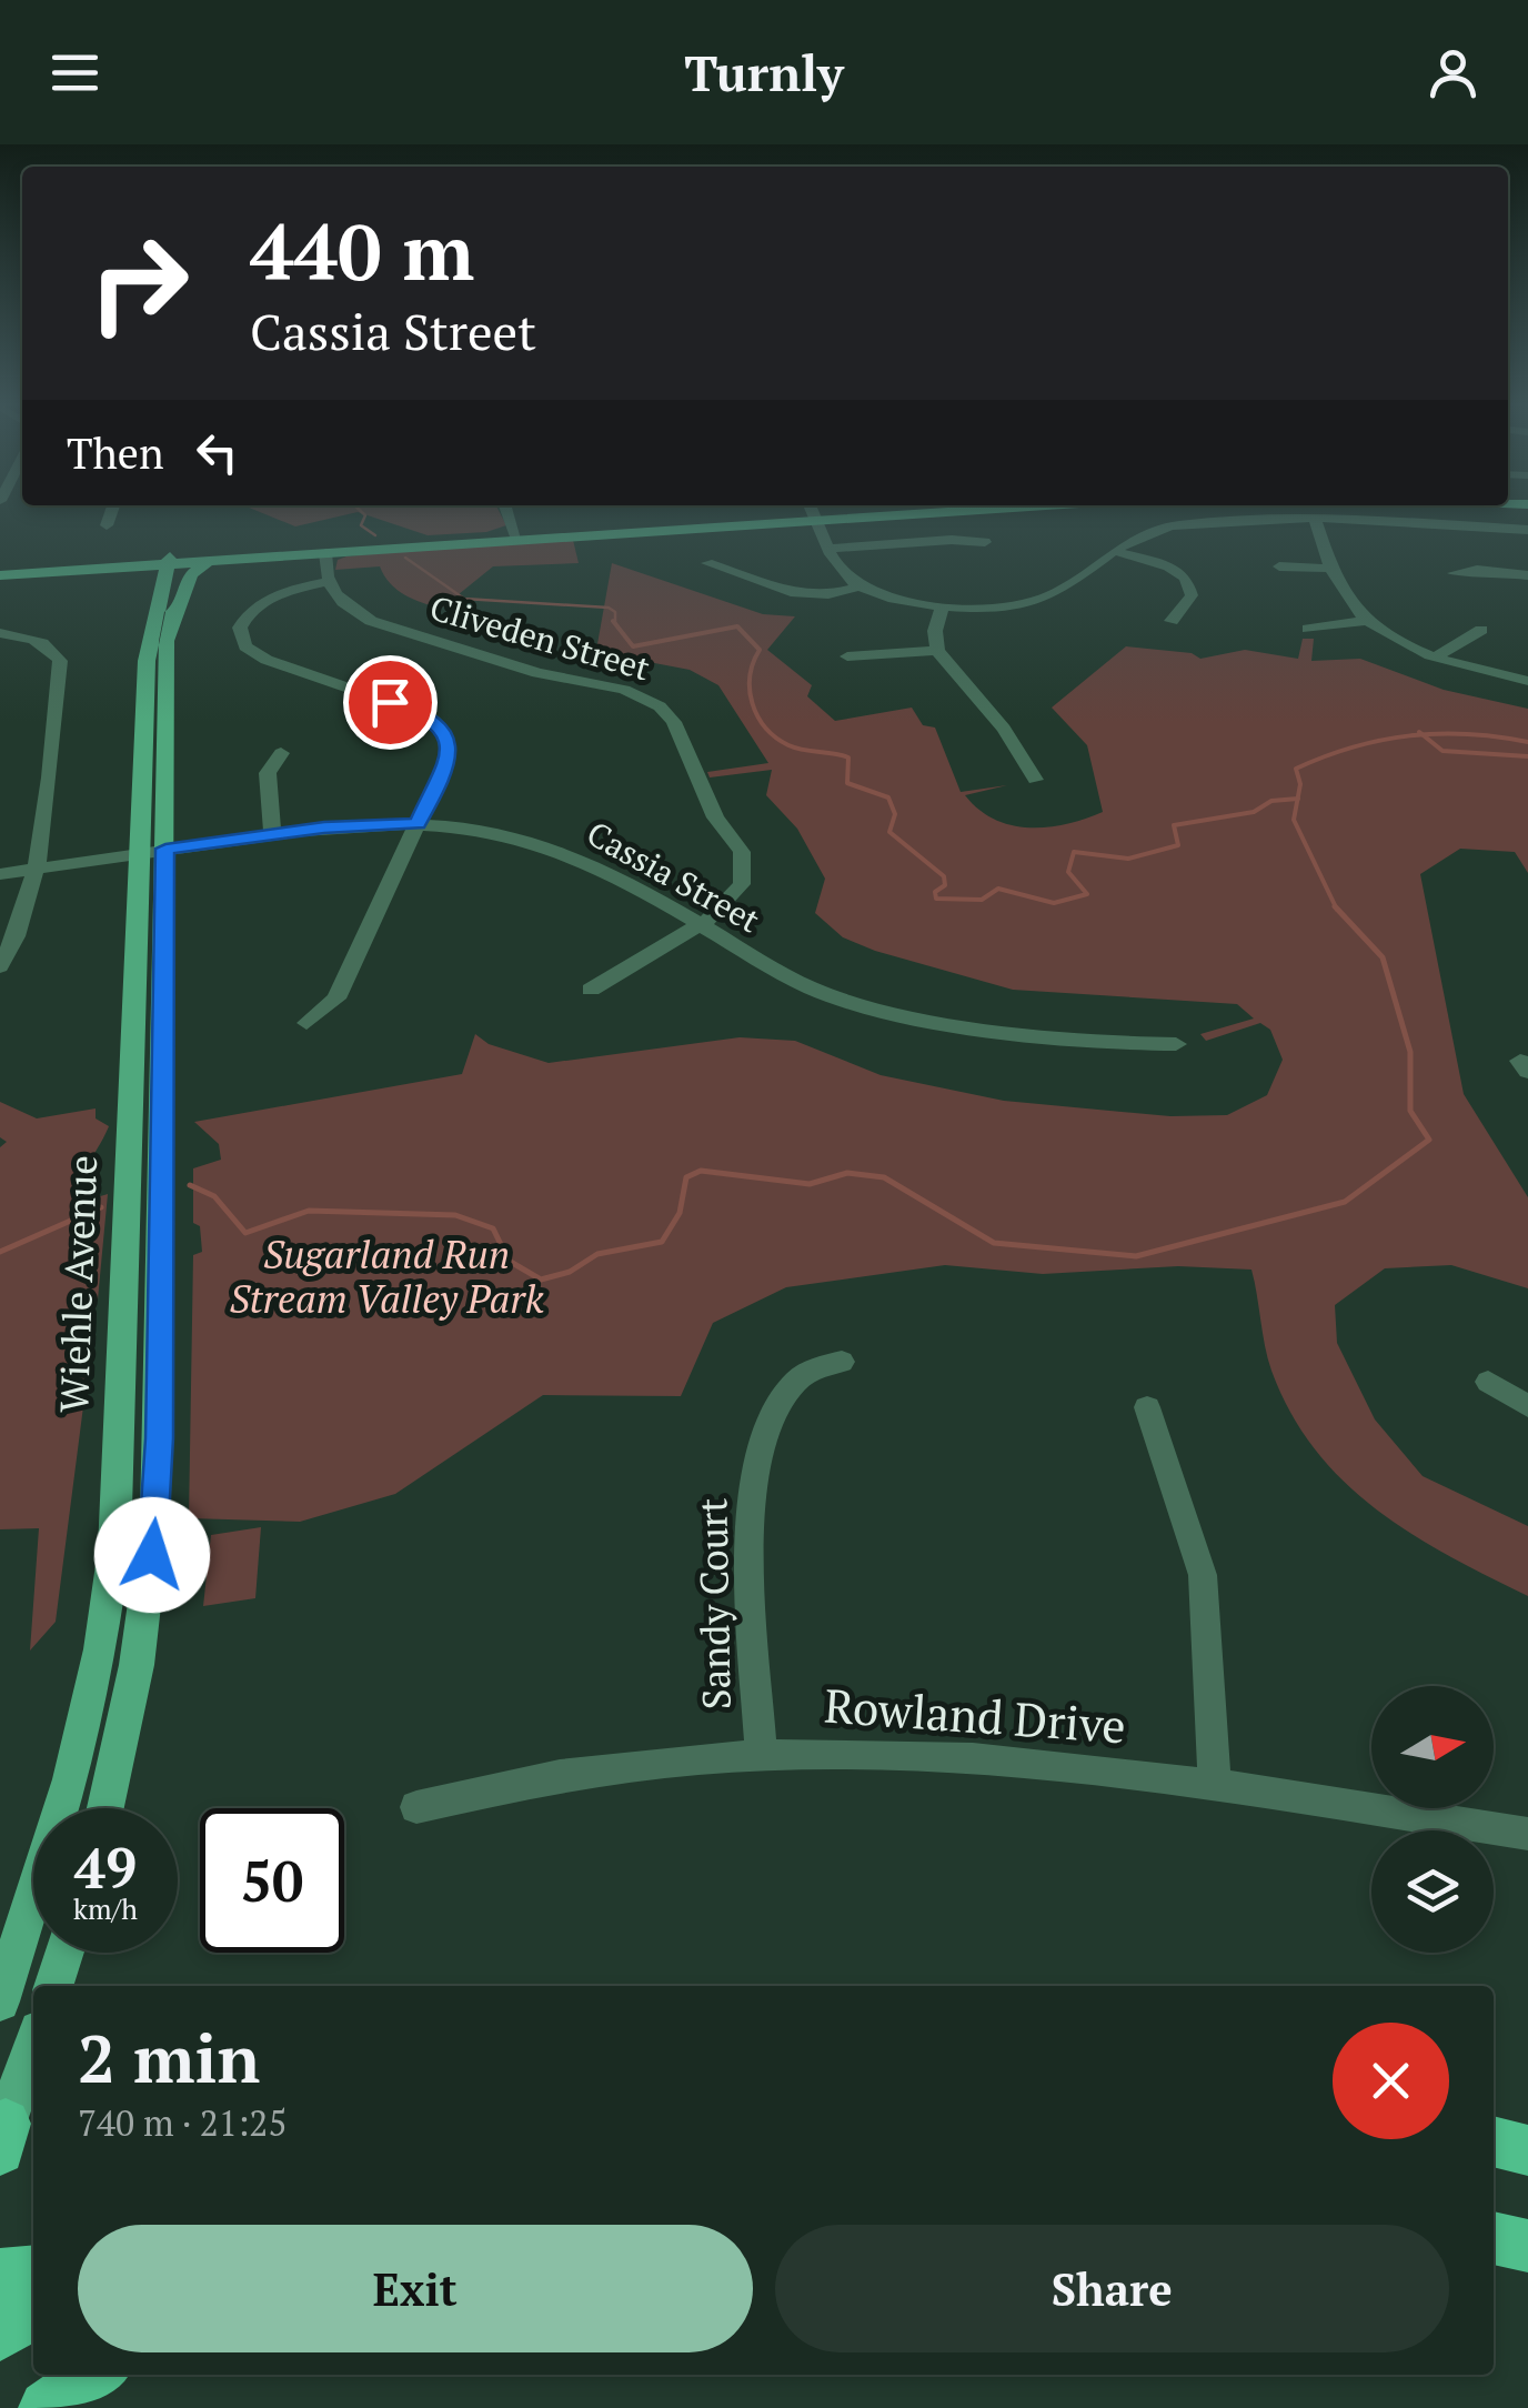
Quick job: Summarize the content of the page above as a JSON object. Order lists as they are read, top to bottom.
{
  "streets": {
    "main road": ["Wiehle Avenue"],
    "street": [
      "Cliveden Street",
      "Cassia Street",
      "Sandy Court",
      "Rowland Drive"
    ]
  },
  "crossings": [
    ["Cliveden Street", "Cassia Street"],
    ["Cassia Street", "Wiehle Avenue"],
    ["Sandy Court", "Rowland Drive"]
  ],
  "parks": ["Sugarland Run Stream Valley Park"],
  "north": "right",
  "page": {
    "header": "Turnly",
    "turn": ["440 m", "Cassia Street"],
    "then": "Then",
    "speed": "49 km/h",
    "limit": "50",
    "heading": ["2 min", "740 m · 21:25"],
    "buttons": ["Exit", "Share"]
  }
}
